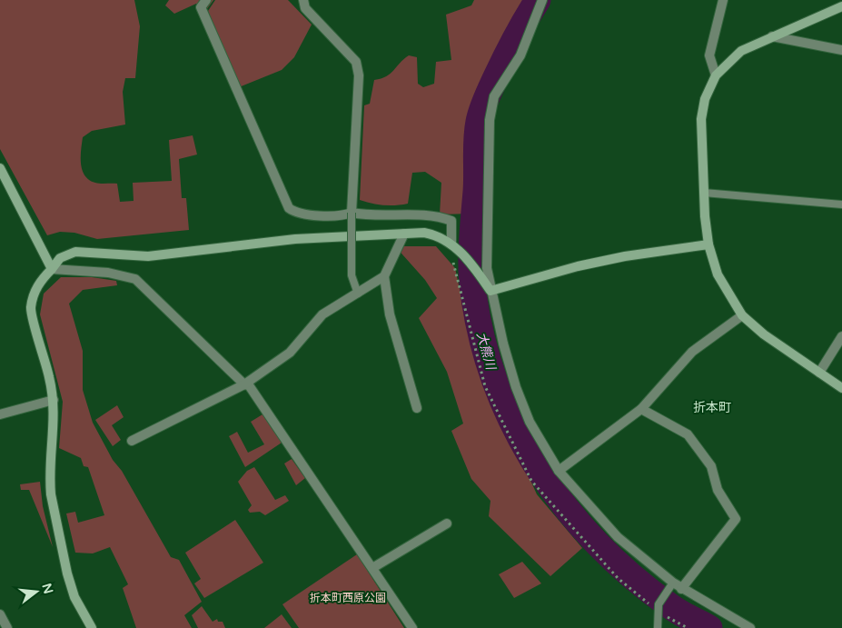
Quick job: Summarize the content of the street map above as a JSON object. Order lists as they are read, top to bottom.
{
  "districts": ["折本町"],
  "water": ["大熊川"],
  "parks": ["折本町西原公園"],
  "north": "right"
}
